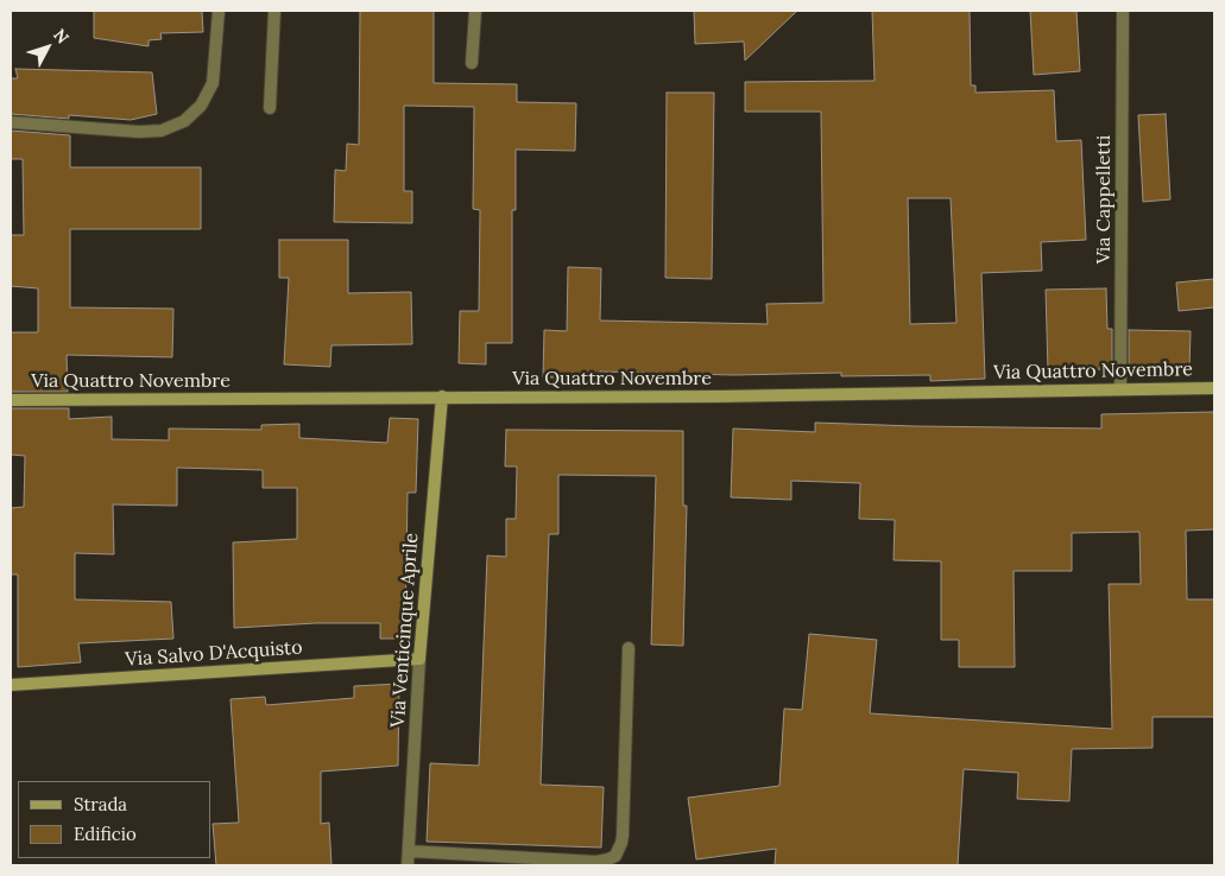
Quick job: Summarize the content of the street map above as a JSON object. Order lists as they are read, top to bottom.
{
  "streets": {
    "street": [
      "Via Cappelletti",
      "Via Quattro Novembre",
      "Via Venticinque Aprile",
      "Via Salvo D'Acquisto"
    ]
  },
  "crossings": [
    ["Via Cappelletti", "Via Quattro Novembre"],
    ["Via Quattro Novembre", "Via Venticinque Aprile"],
    ["Via Venticinque Aprile", "Via Salvo D'Acquisto"]
  ],
  "legend": ["Strada", "Edificio"],
  "north": "top right"
}
